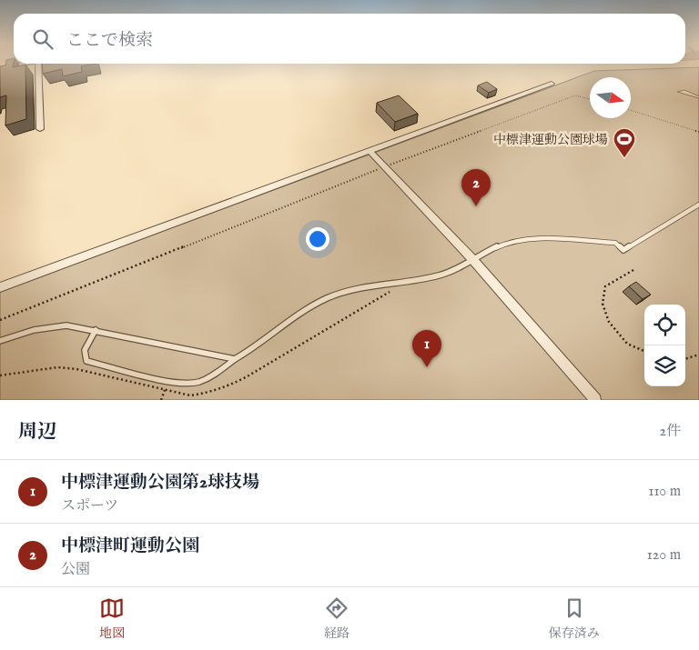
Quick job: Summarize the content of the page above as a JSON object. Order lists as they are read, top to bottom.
{
  "places": {
    "sports": ["中標津運動公園球場"]
  },
  "north": "right",
  "page": {
    "search": "ここで検索",
    "pins": ["2", "1"],
    "heading": ["周辺", "2件"],
    "list": [
      {
        "mark": "1",
        "name": "中標津運動公園第2球技場",
        "note": "スポーツ",
        "value": "110 m"
      },
      {
        "mark": "2",
        "name": "中標津町運動公園",
        "note": "公園",
        "value": "120 m"
      }
    ],
    "nav": ["地図", "経路", "保存済み"]
  }
}
